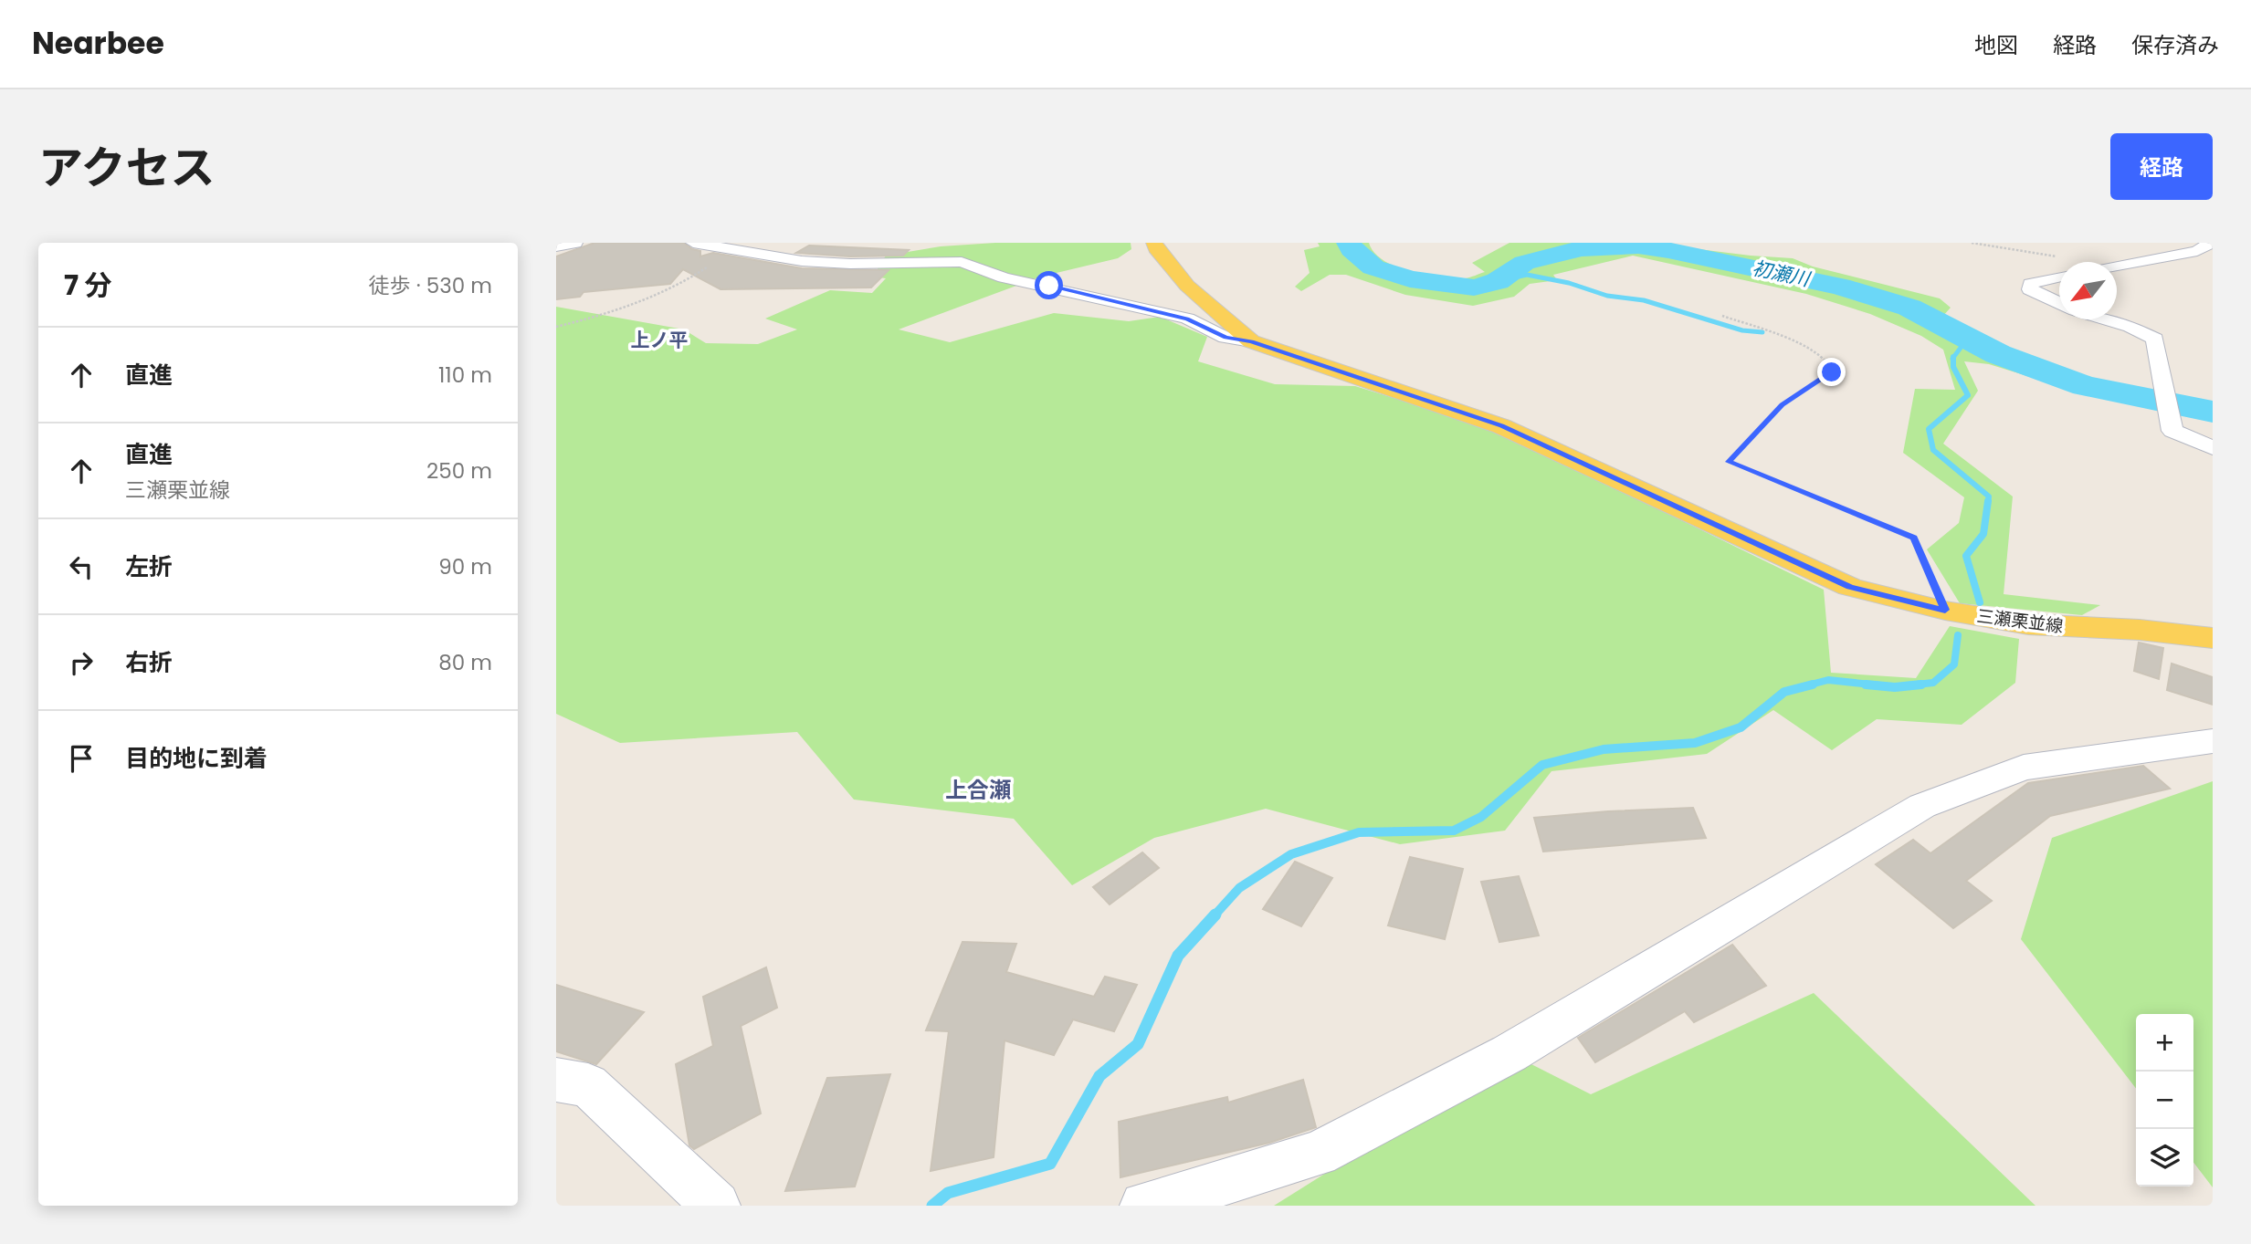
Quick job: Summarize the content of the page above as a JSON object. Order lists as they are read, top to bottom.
{
  "streets": {
    "main road": ["三瀬栗並線"]
  },
  "districts": ["上ノ平", "上合瀬"],
  "water": ["初瀬川"],
  "north": "bottom left",
  "page": {
    "header": "Nearbee",
    "nav": ["地図", "経路", "保存済み"],
    "title": "アクセス",
    "buttons": "経路",
    "heading": ["7 分", "徒歩 · 530 m"],
    "list": [
      ["直進", "110 m"],
      ["直進", "三瀬栗並線", "250 m"],
      ["左折", "90 m"],
      ["右折", "80 m"],
      "目的地に到着"
    ],
    "map_buttons": ["+", "−"]
  }
}
